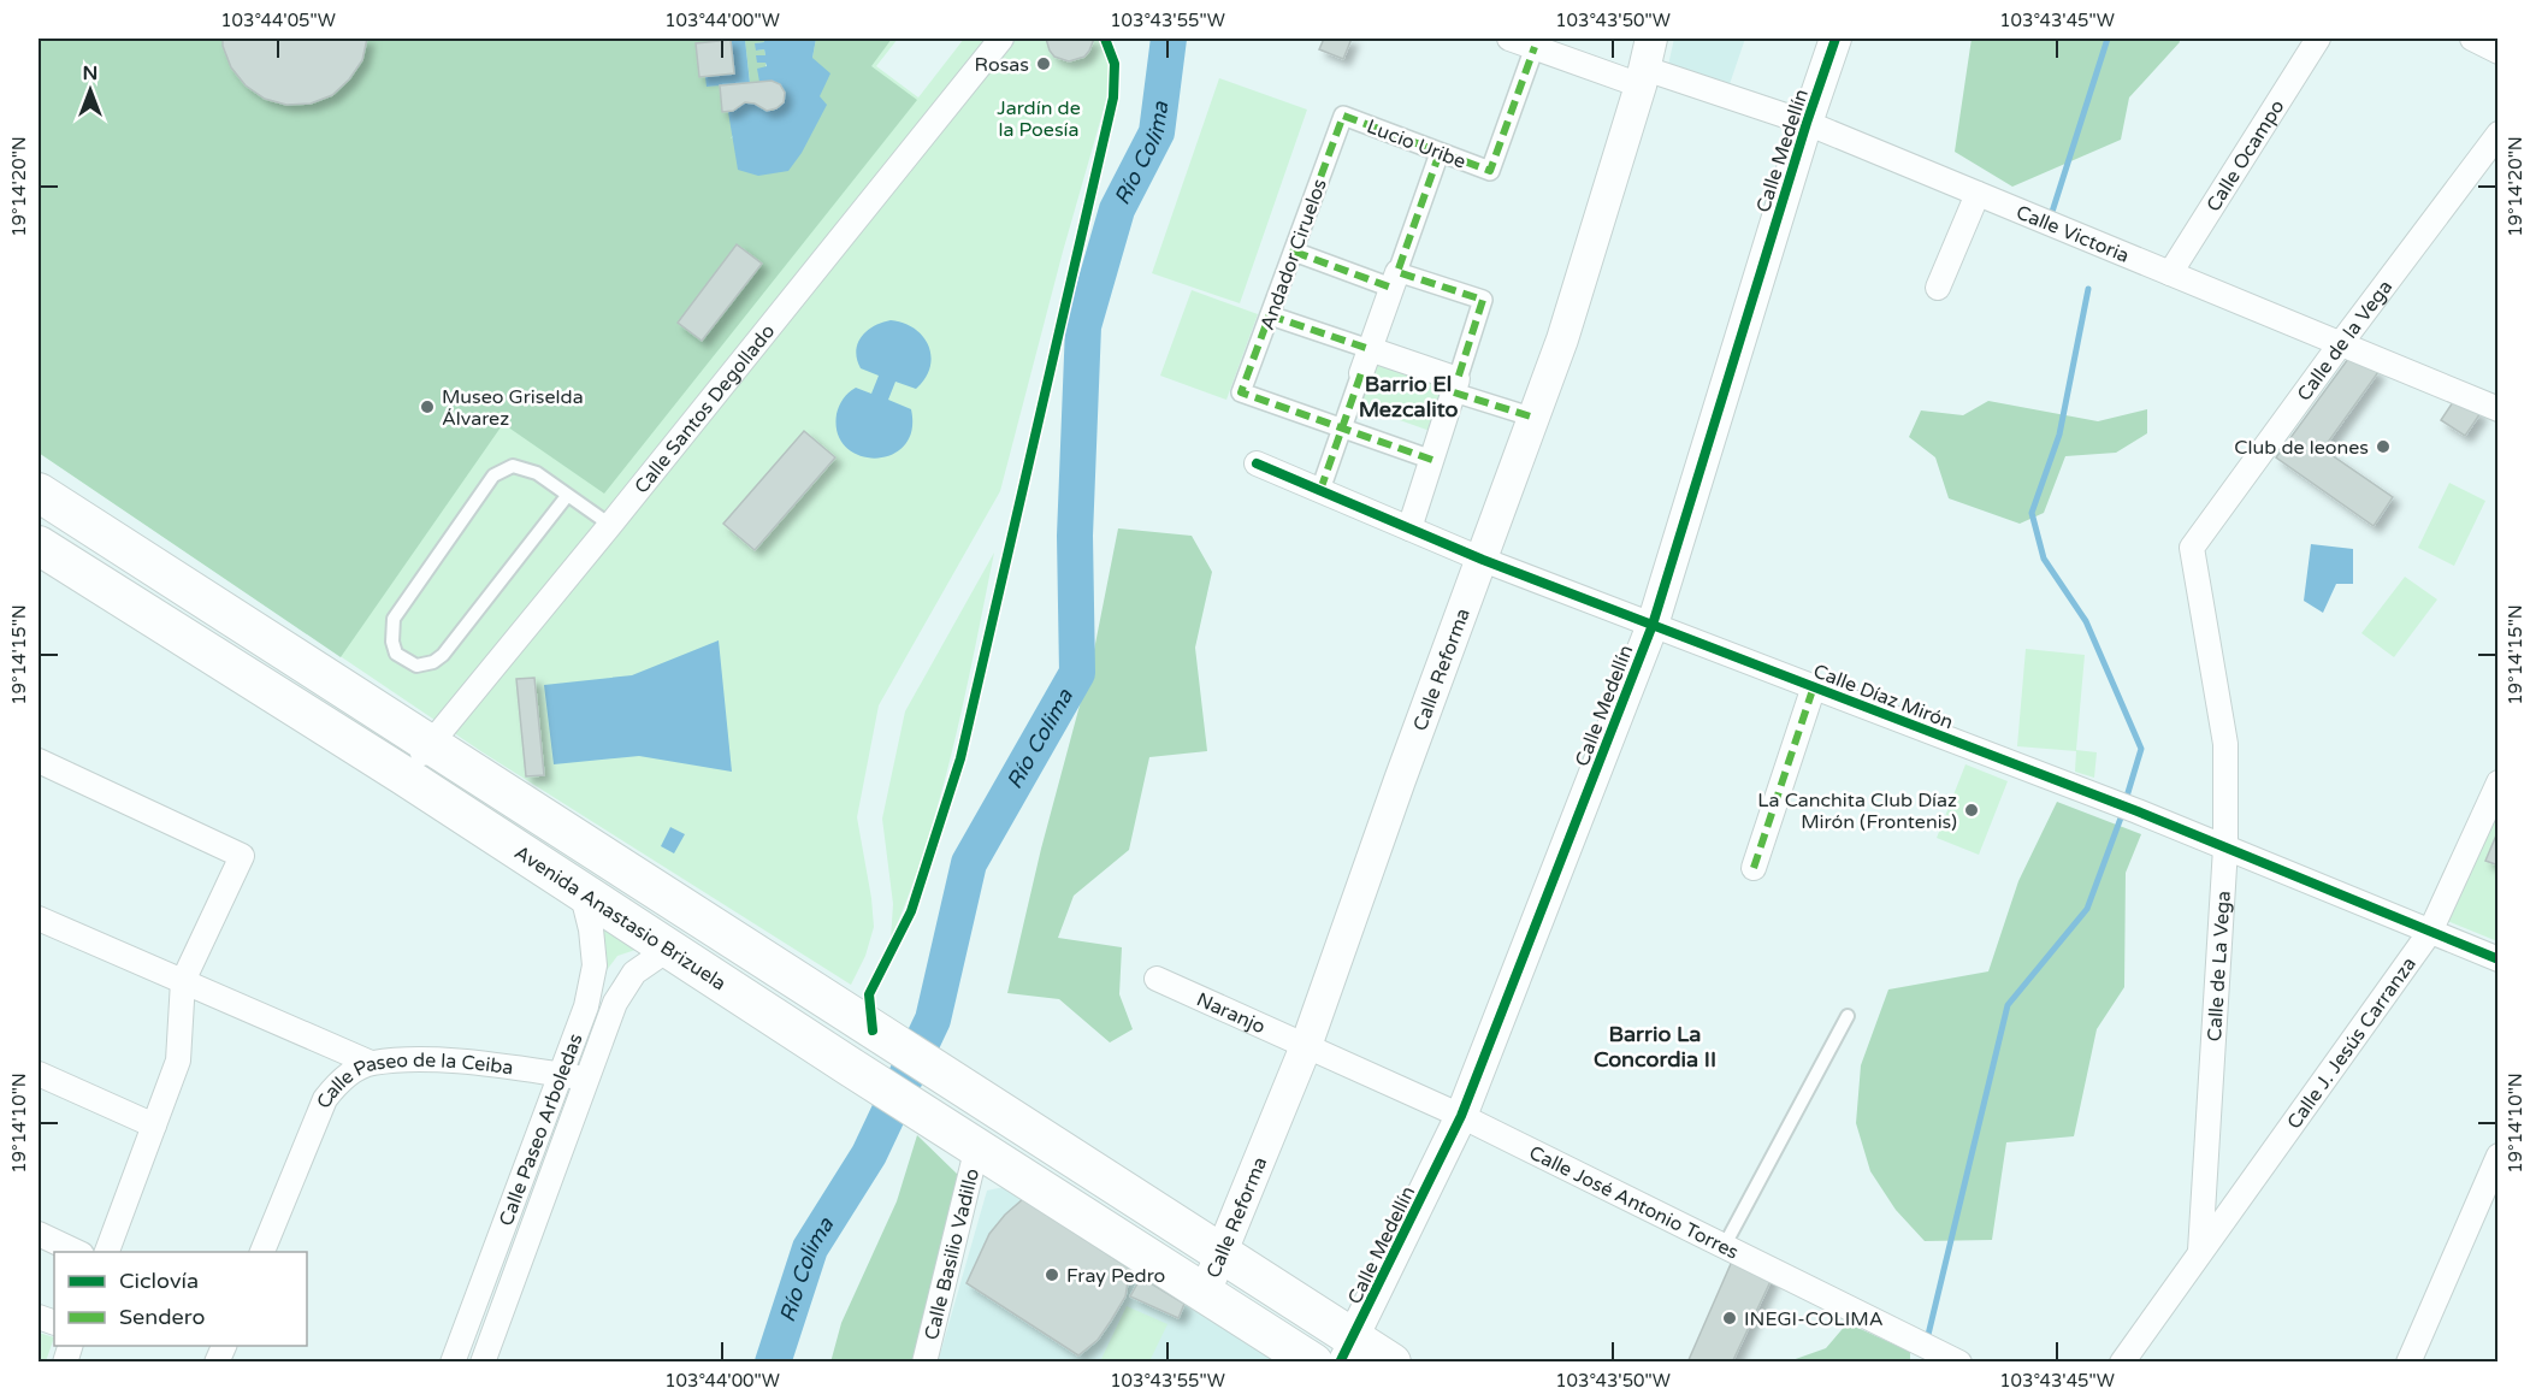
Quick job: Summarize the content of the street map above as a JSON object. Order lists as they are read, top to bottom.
{
  "streets": {
    "main road": ["Avenida Anastasio Brizuela"],
    "street": [
      "Lucio Uribe",
      "Calle Medellín",
      "Calle Ocampo",
      "Calle Victoria",
      "Andador Ciruelos",
      "Calle de la Vega",
      "Calle Santos Degollado",
      "Calle Reforma",
      "Calle Díaz Mirón",
      "Calle de La Vega",
      "Naranjo",
      "Calle J. Jesús Carranza",
      "Calle Paseo de la Ceiba",
      "Calle Paseo Arboledas",
      "Calle José Antonio Torres",
      "Calle Basilio Vadillo"
    ]
  },
  "crossings": [
    ["Lucio Uribe", "Calle Victoria"],
    ["Lucio Uribe", "Andador Ciruelos"],
    ["Calle Medellín", "Calle Victoria"],
    ["Calle Medellín", "Calle Díaz Mirón"],
    ["Calle Medellín", "Calle José Antonio Torres"],
    ["Calle Ocampo", "Calle Victoria"],
    ["Calle Victoria", "Calle de la Vega"],
    ["Calle Victoria", "Calle Reforma"],
    ["Calle de la Vega", "Calle de La Vega"],
    ["Calle Santos Degollado", "Avenida Anastasio Brizuela"],
    ["Calle Reforma", "Calle Díaz Mirón"],
    ["Calle Reforma", "Avenida Anastasio Brizuela"],
    ["Calle Reforma", "Naranjo"],
    ["Calle Reforma", "Calle José Antonio Torres"],
    ["Calle Díaz Mirón", "Calle de La Vega"],
    ["Calle Díaz Mirón", "Calle J. Jesús Carranza"],
    ["Avenida Anastasio Brizuela", "Calle Paseo Arboledas"],
    ["Avenida Anastasio Brizuela", "Calle Basilio Vadillo"],
    ["Calle de La Vega", "Calle J. Jesús Carranza"],
    ["Naranjo", "Calle José Antonio Torres"],
    ["Calle Paseo de la Ceiba", "Calle Paseo Arboledas"]
  ],
  "districts": ["Barrio El Mezcalito", "Barrio La Concordia II"],
  "water": ["Río Colima"],
  "parks": ["Jardín de la Poesía"],
  "places": [
    "Rosas",
    "Museo Griselda Álvarez",
    "Club de leones",
    "La Canchita Club Díaz Mirón (Frontenis)",
    "Fray Pedro",
    "INEGI-COLIMA"
  ],
  "legend": ["Ciclovía", "Sendero"],
  "north": "top",
  "coordinates": [
    "103°44'05\"W",
    "103°44'00\"W",
    "103°43'55\"W",
    "103°43'50\"W",
    "103°43'45\"W",
    "19°14'20\"N",
    "19°14'15\"N",
    "19°14'10\"N"
  ]
}
